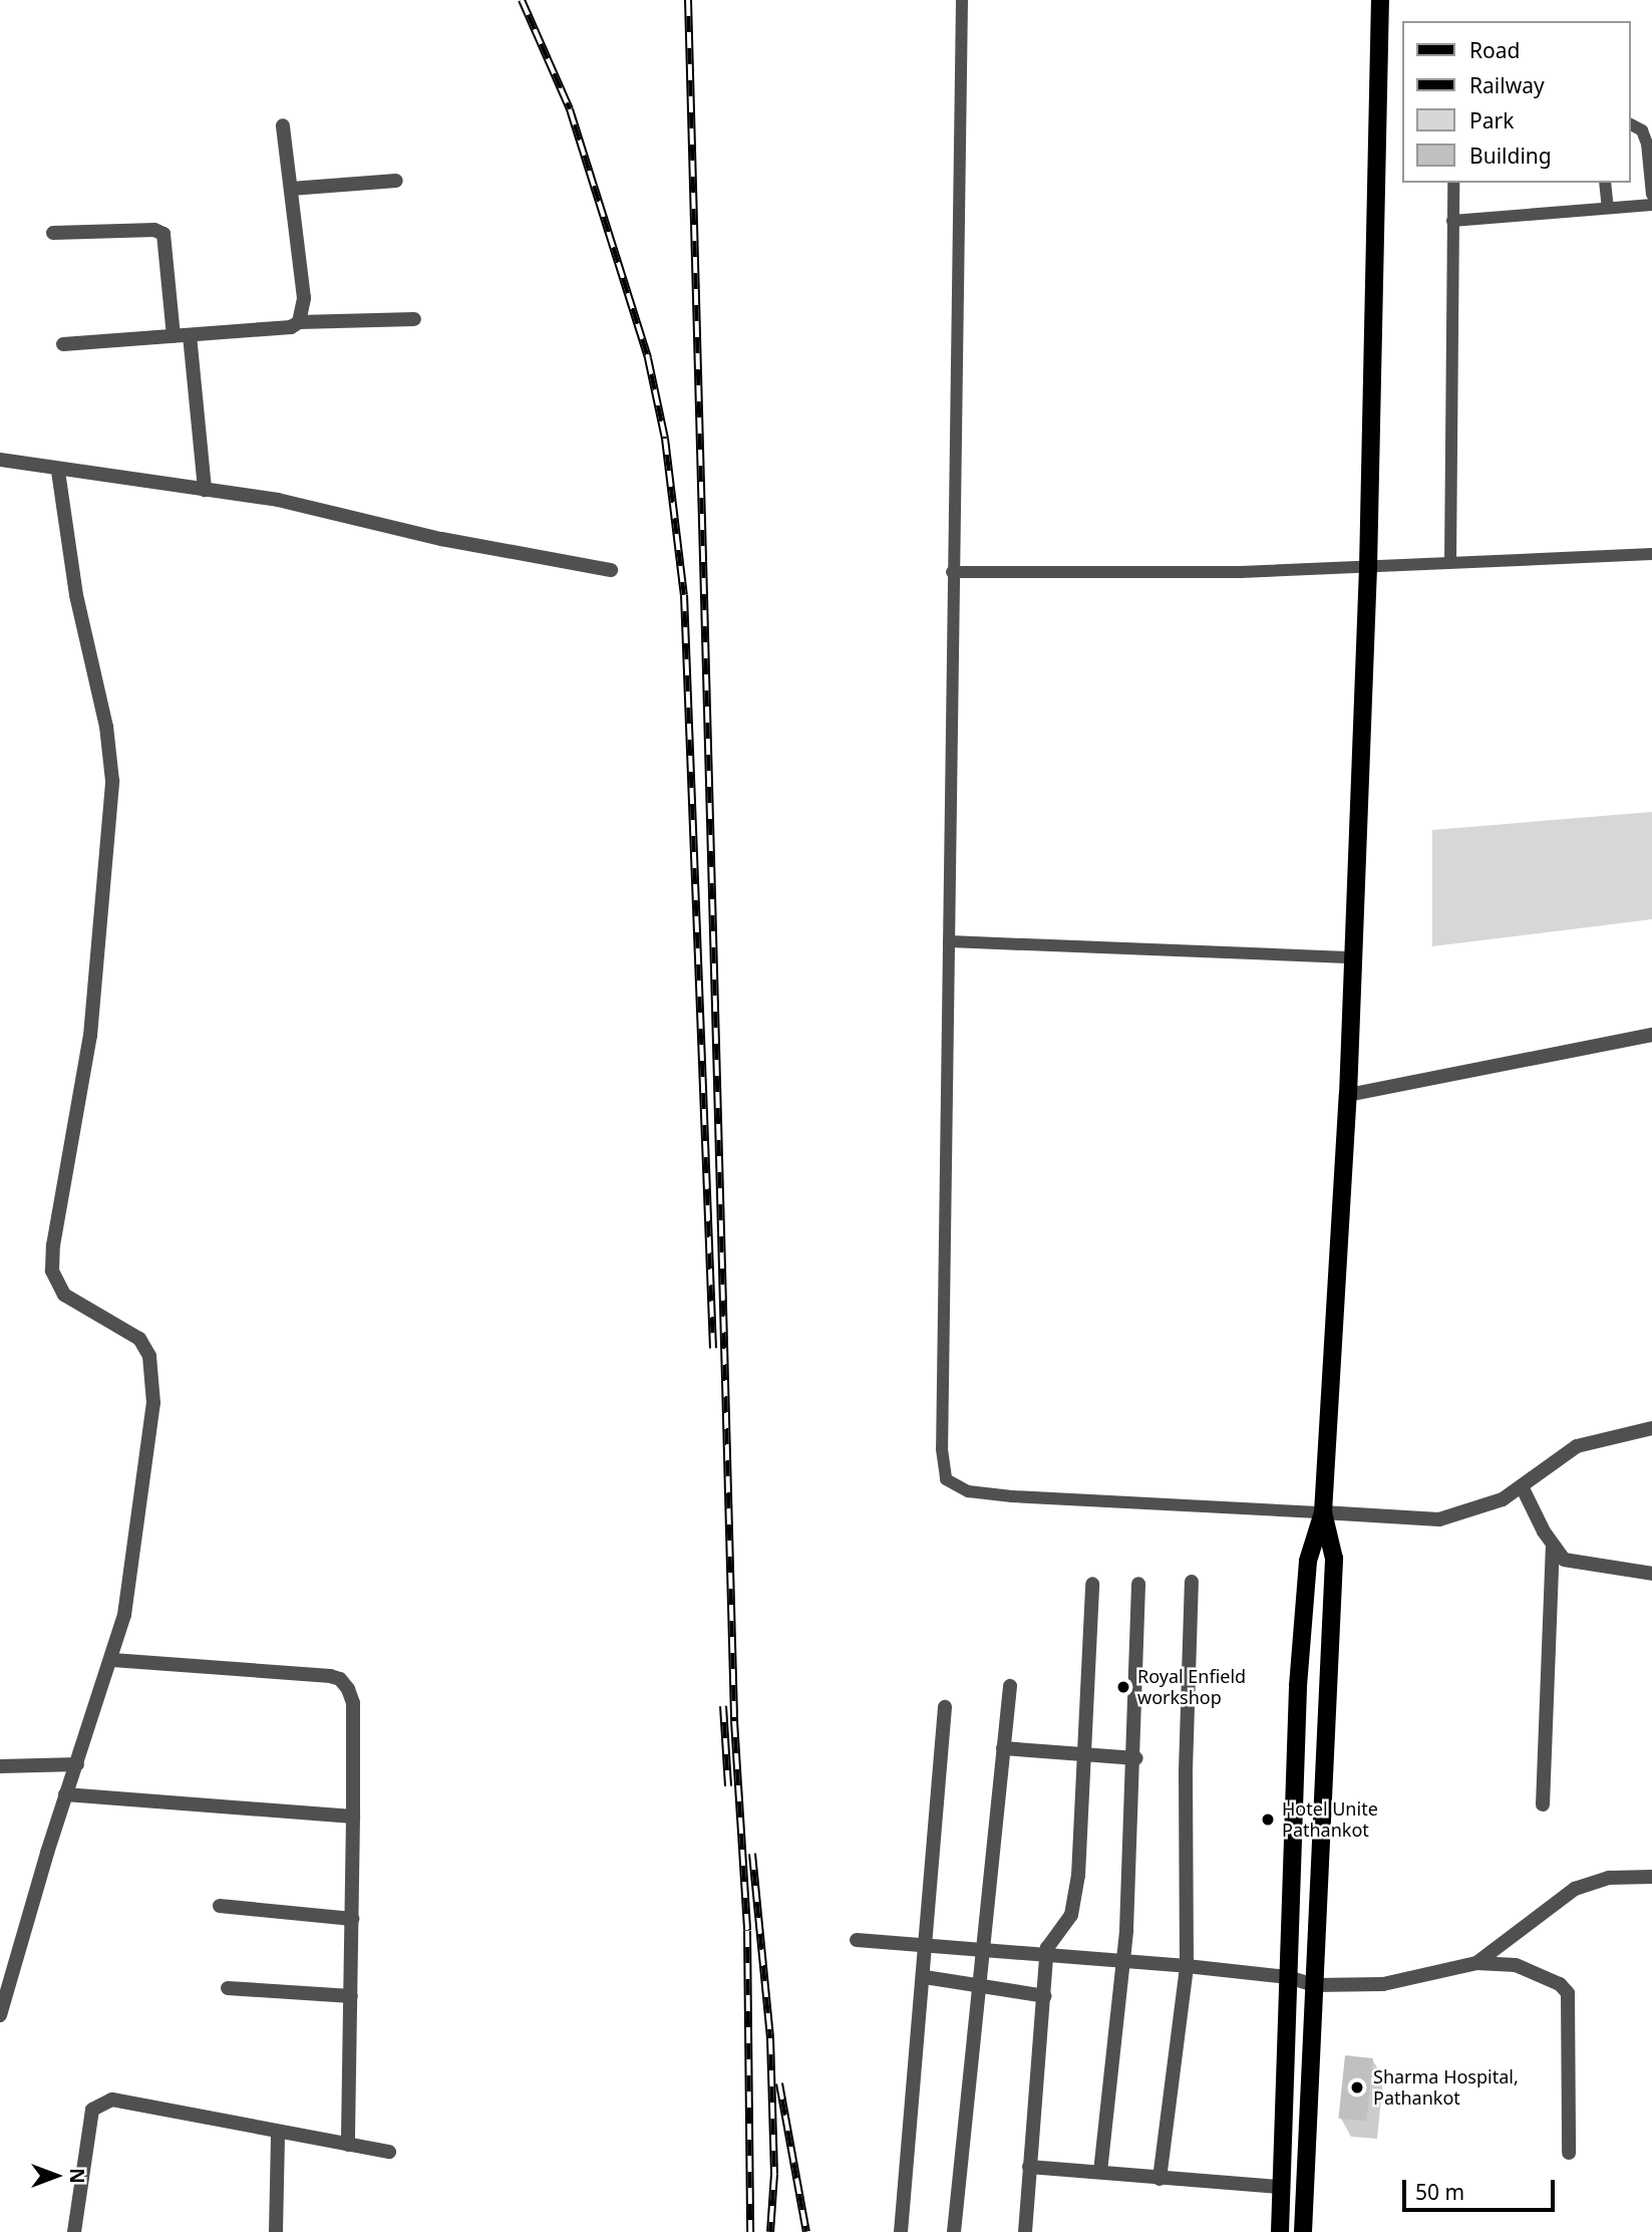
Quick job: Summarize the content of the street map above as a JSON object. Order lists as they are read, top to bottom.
{
  "places": ["Royal Enfield workshop", "Hotel Unite Pathankot", "Sharma Hospital, Pathankot"],
  "legend": [
    "Road",
    "Railway",
    "Park",
    "Building"
  ],
  "scale_bar": "50 m",
  "north": "right"
}
